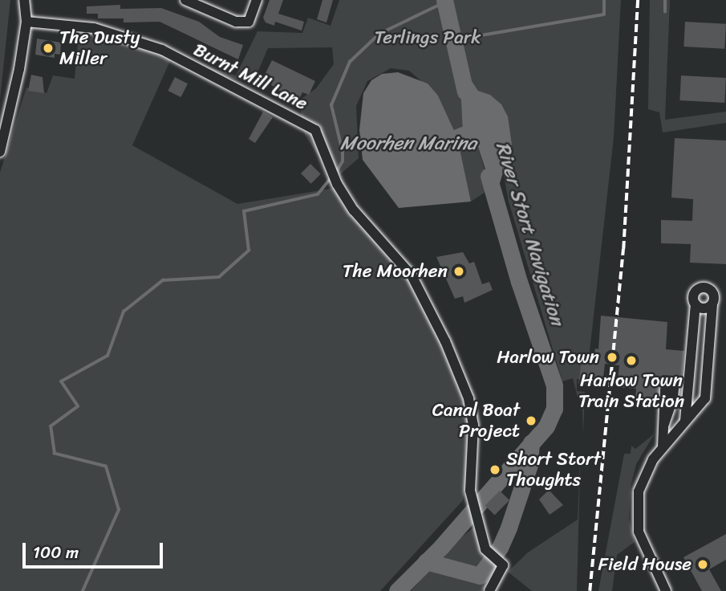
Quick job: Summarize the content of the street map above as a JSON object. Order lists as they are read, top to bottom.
{
  "streets": {
    "street": ["Burnt Mill Lane"]
  },
  "water": ["Moorhen Marina", "River Stort Navigation"],
  "parks": ["Terlings Park"],
  "places": [
    "The Dusty Miller",
    "The Moorhen",
    "Harlow Town",
    "Harlow Town Train Station",
    "Canal Boat Project",
    "Short Stort Thoughts",
    "Field House"
  ],
  "scale_bar": "100 m"
}
